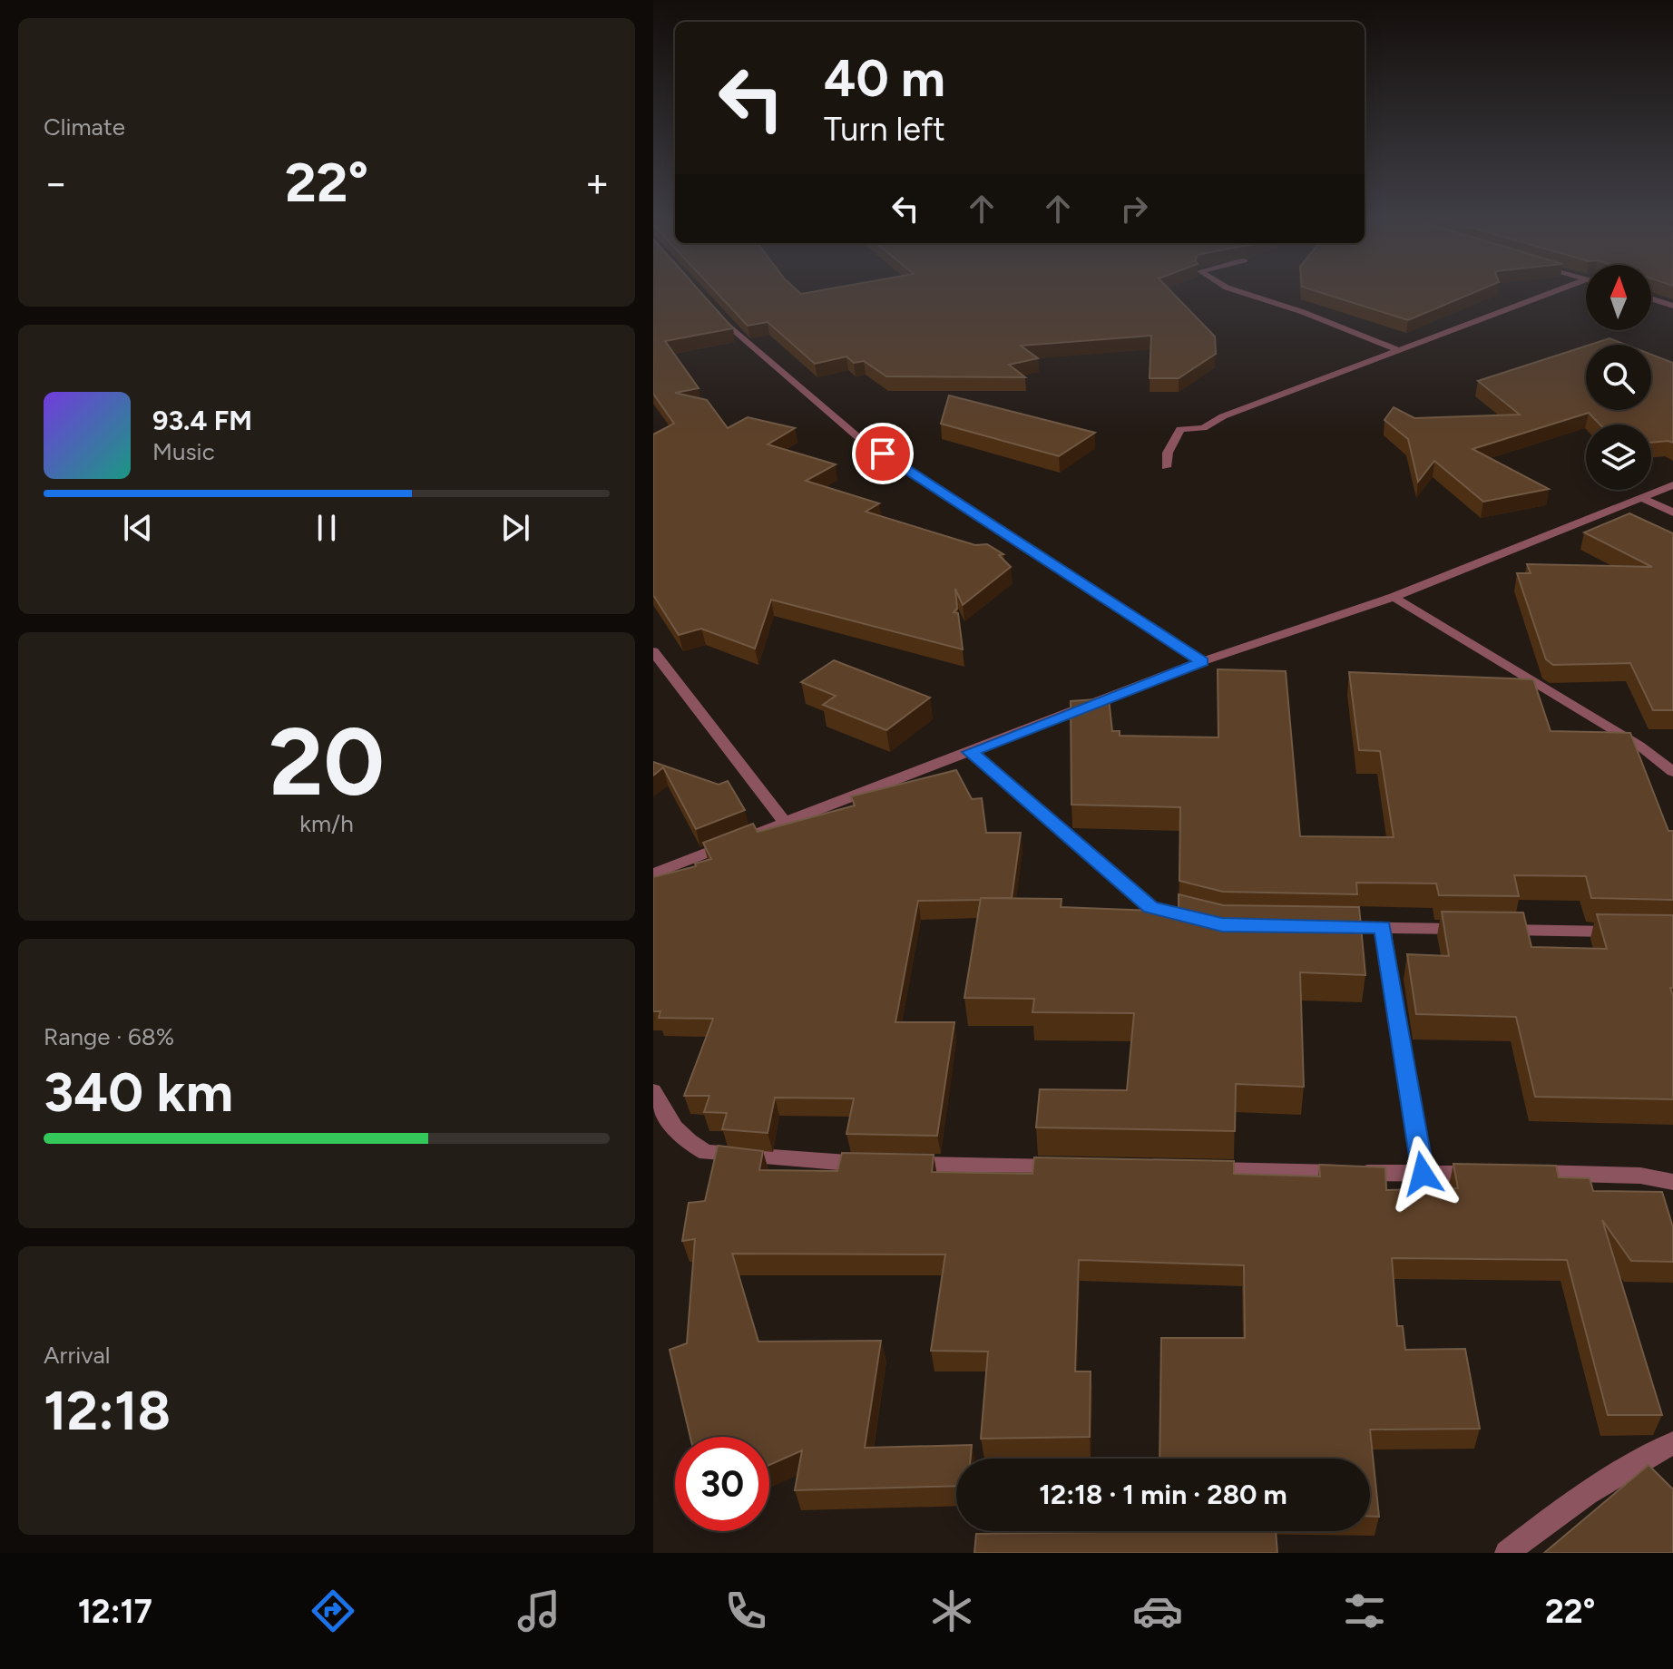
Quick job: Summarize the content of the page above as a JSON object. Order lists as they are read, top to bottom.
{
  "north": "top",
  "page": {
    "tile": [
      "Climate",
      ["20", "km/h"],
      ["Range · 68%", "340 km"],
      ["Arrival", "12:18"]
    ],
    "turn": ["40 m", "Turn left"],
    "heat": ["−", "22°", "+"],
    "song": ["93.4 FM", "Music"],
    "limit": "30",
    "trip": "12:18 · 1 min · 280 m",
    "tabs": ["12:17", "22°"]
  }
}
